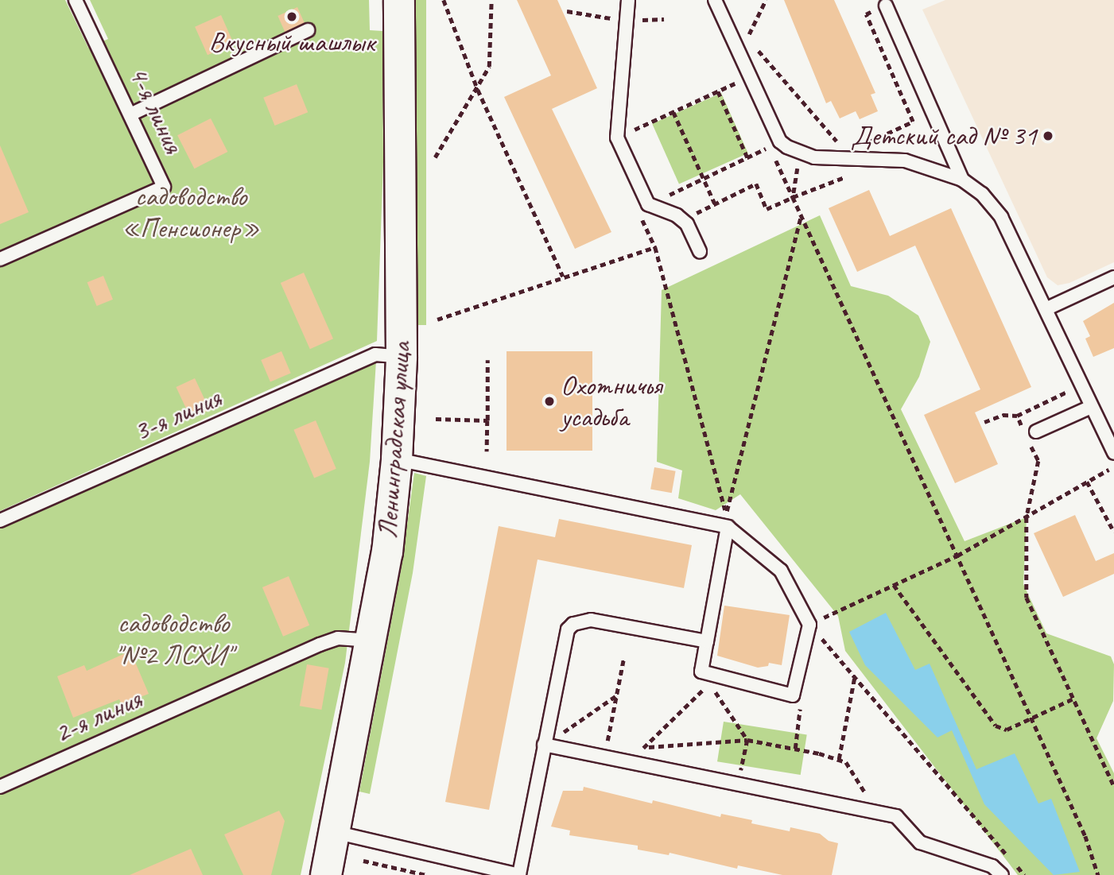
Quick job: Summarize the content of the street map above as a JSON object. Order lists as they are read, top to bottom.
{
  "streets": {
    "street": ["Ленинградская улица"],
    "lane": ["4-я линия", "3-я линия", "2-я линия"]
  },
  "crossings": [
    ["3-я линия", "Ленинградская улица"],
    ["Ленинградская улица", "2-я линия"]
  ],
  "parks": ["садоводство «Пенсионер»", "садоводство \"№2 ЛСХИ\""],
  "places": ["Вкусный шашлык", "Детский сад № 31", "Охотничья усадьба"]
}
